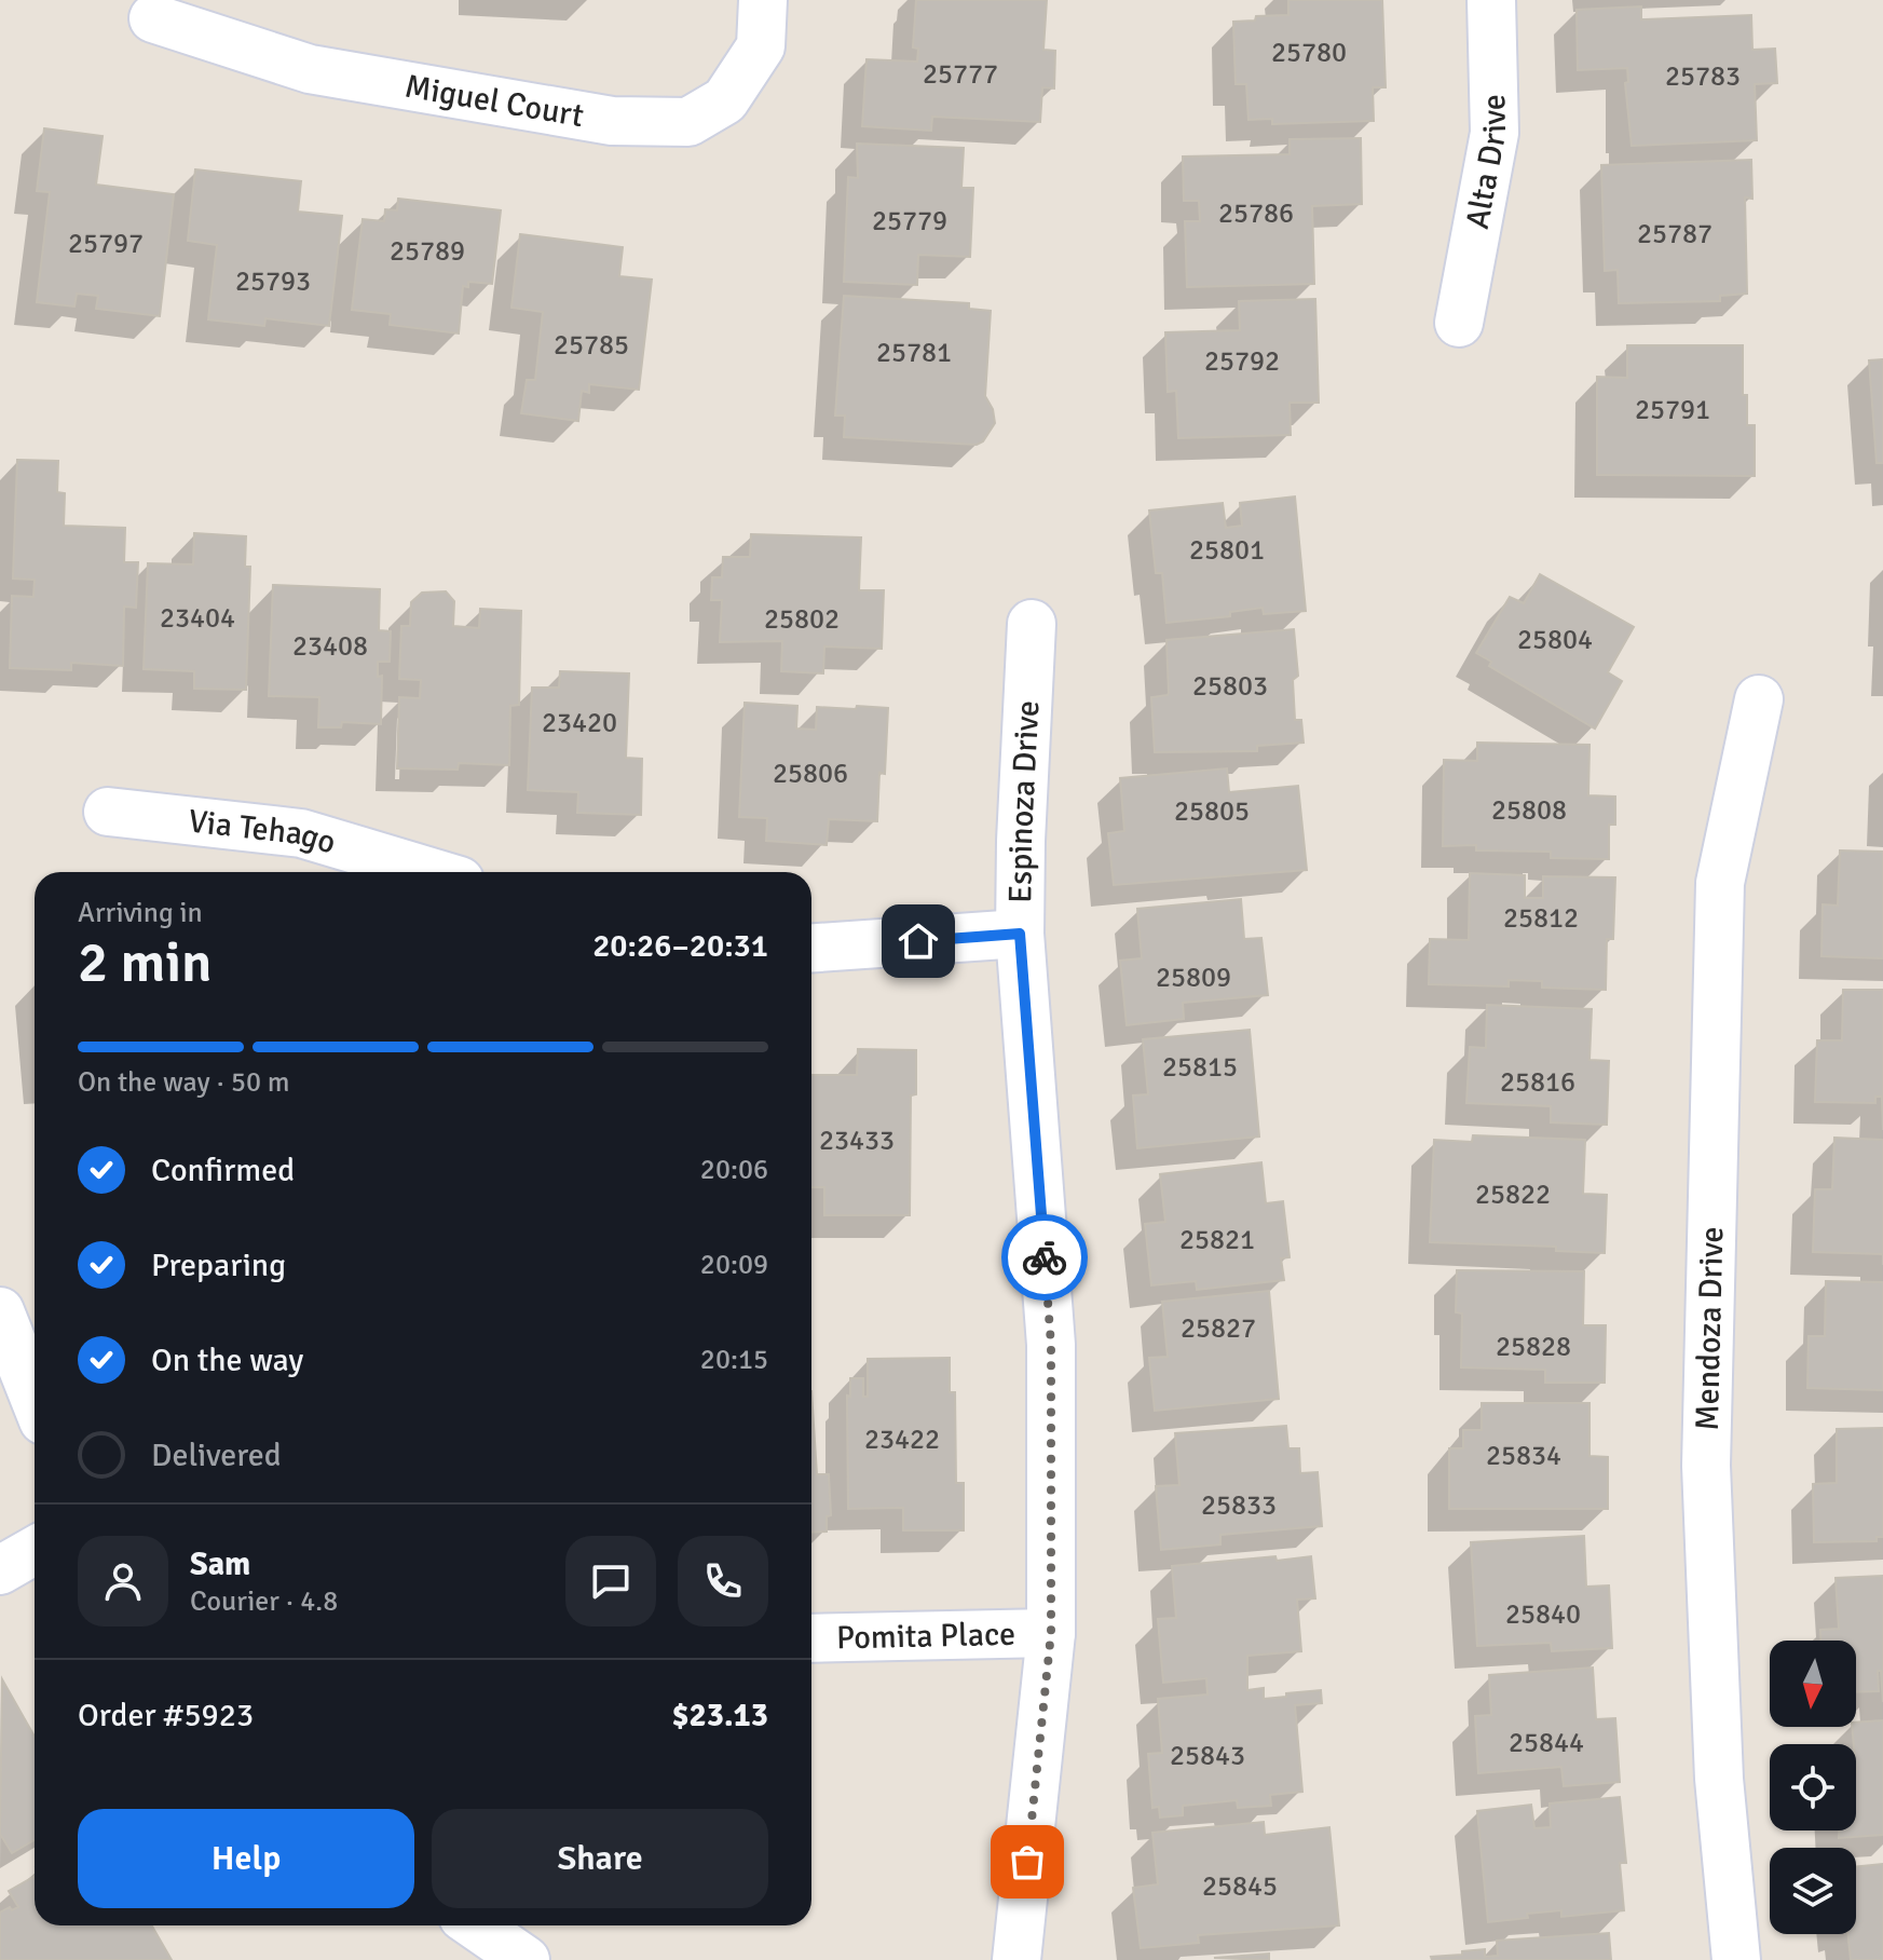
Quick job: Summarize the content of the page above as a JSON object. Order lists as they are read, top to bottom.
{
  "streets": {
    "street": [
      "Miguel Court",
      "Alta Drive",
      "Espinoza Drive",
      "Via Tehago",
      "Mendoza Drive",
      "Pomita Place"
    ]
  },
  "crossings": [
    ["Espinoza Drive", "Pomita Place"]
  ],
  "house_numbers": [
    "25780",
    "25777",
    "25783",
    "25786",
    "25779",
    "25787",
    "25797",
    "25789",
    "25793",
    "25785",
    "25781",
    "25792",
    "25791",
    "25801",
    "23404",
    "25802",
    "25804",
    "23408",
    "25803",
    "23420",
    "25806",
    "25808",
    "25805",
    "25812",
    "25809",
    "25815",
    "25816",
    "23433",
    "25822",
    "25821",
    "25827",
    "25828",
    "23422",
    "25834",
    "25833",
    "25840",
    "25844",
    "25843",
    "25845"
  ],
  "north": "bottom",
  "page": {
    "heading": ["2 min", "Arriving in", "20:26–20:31"],
    "panel": [
      "Sam",
      "Courier · 4.8",
      "Order #5923",
      "$23.13"
    ],
    "bar": "On the way · 50 m",
    "list": [
      ["Confirmed", "20:06"],
      ["Preparing", "20:09"],
      ["On the way", "20:15"],
      "Delivered"
    ],
    "buttons": ["Help", "Share"]
  }
}
